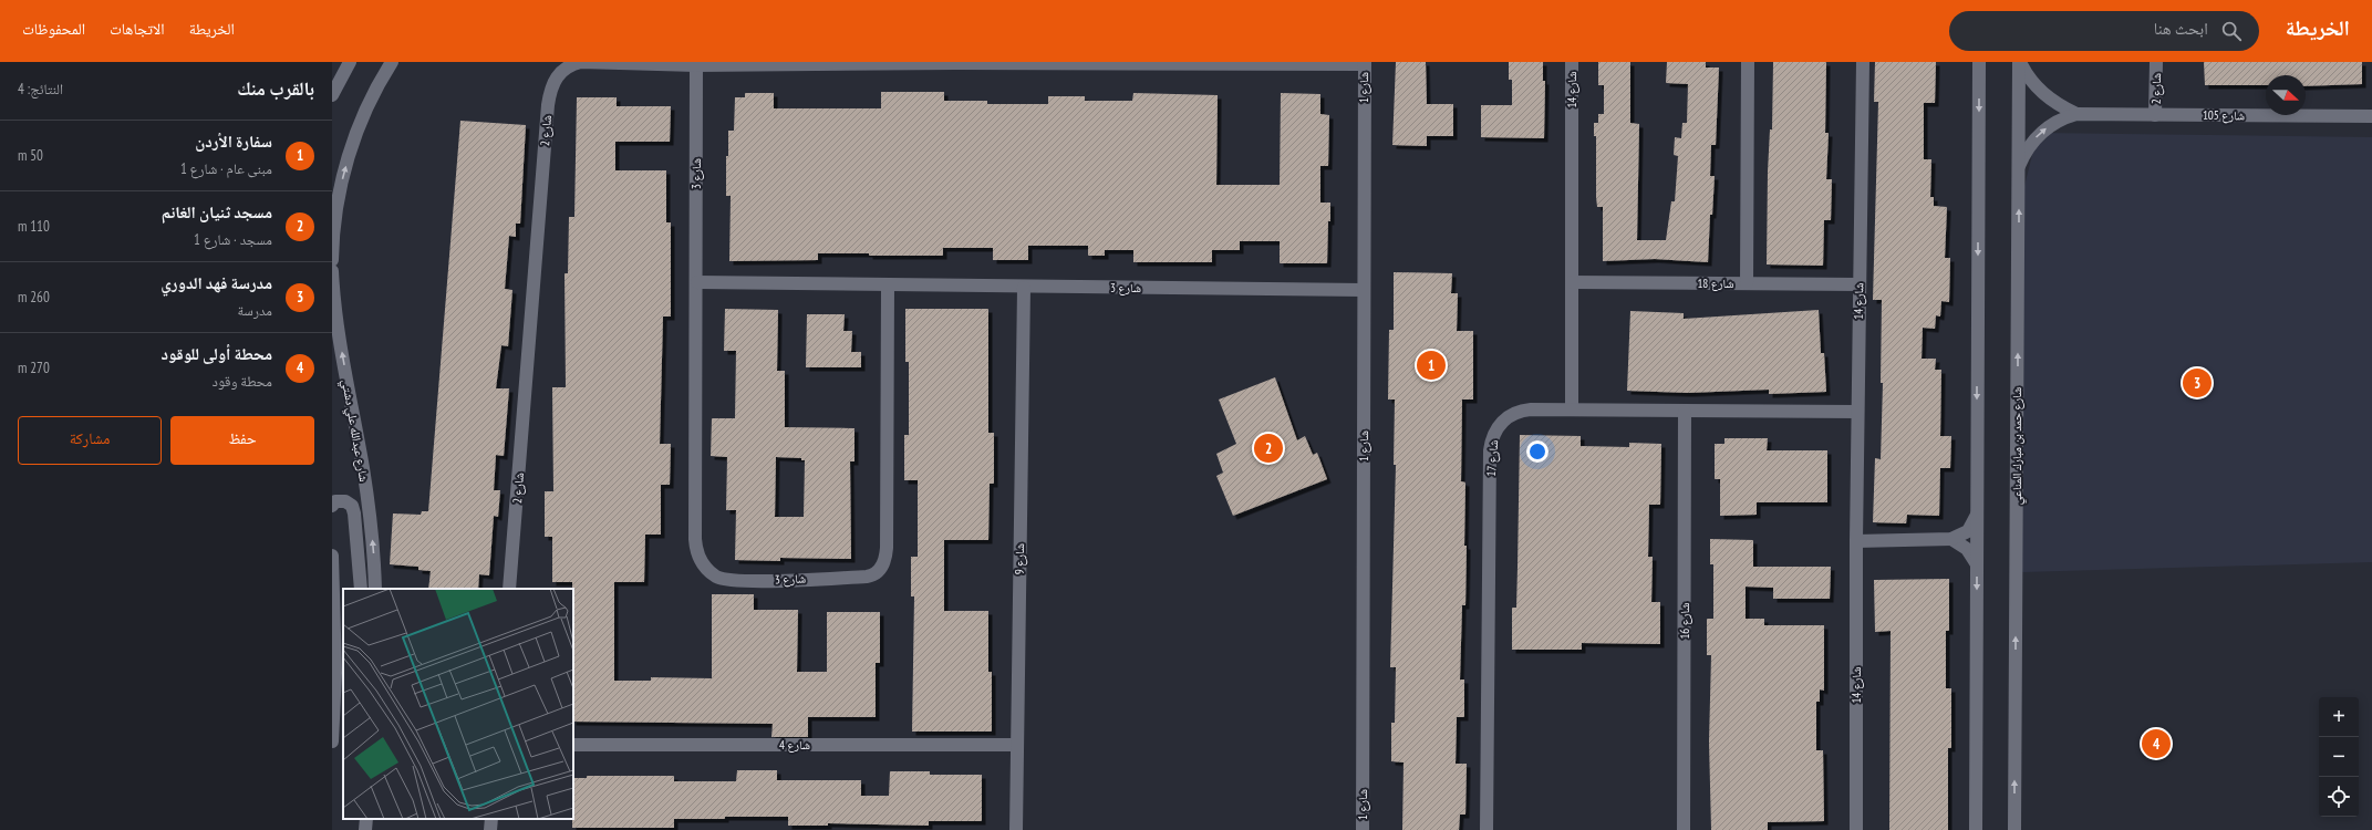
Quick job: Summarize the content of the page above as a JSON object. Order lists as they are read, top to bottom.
{
  "streets": {
    "street": [
      "شارع 1",
      "شارع 2",
      "شارع 14",
      "شارع 105",
      "شارع 3",
      "شارع 18",
      "شارع عبدالله علي دشتي",
      "شارع حمد بن مبارك المناعي",
      "شارع 17",
      "شارع 9",
      "شارع 16",
      "شارع 4"
    ]
  },
  "crossings": [
    ["شارع 1", "شارع 2"],
    ["شارع 1", "شارع 3"],
    ["شارع 2", "شارع 105"],
    ["شارع 2", "شارع 3"],
    ["شارع 14", "شارع 18"],
    ["شارع 14", "شارع 17"],
    ["شارع 105", "شارع حمد بن مبارك المناعي"],
    ["شارع 3", "شارع 9"],
    ["شارع 17", "شارع 16"],
    ["شارع 9", "شارع 4"]
  ],
  "one_way": ["شارع عبدالله علي دشتي"],
  "north": "right",
  "page": {
    "header": "الخريطة",
    "search": "ابحث هنا",
    "nav": ["الخريطة", "الاتجاهات", "المحفوظات"],
    "heading": ["بالقرب منك", "النتائج: 4"],
    "list": [
      {
        "mark": "1",
        "name": "سفارة الأردن",
        "note": "مبنى عام · شارع 1",
        "value": "50 m"
      },
      {
        "mark": "2",
        "name": "مسجد ثنيان الغانم",
        "note": "مسجد · شارع 1",
        "value": "110 m"
      },
      {
        "mark": "3",
        "name": "مدرسة فهد الدوري",
        "note": "مدرسة",
        "value": "260 m"
      },
      {
        "mark": "4",
        "name": "محطة أولى للوقود",
        "note": "محطة وقود",
        "value": "270 m"
      }
    ],
    "pins": [
      "1",
      "3",
      "2",
      "4"
    ],
    "buttons": ["حفظ", "مشاركة"],
    "map_buttons": ["+", "−"]
  }
}
